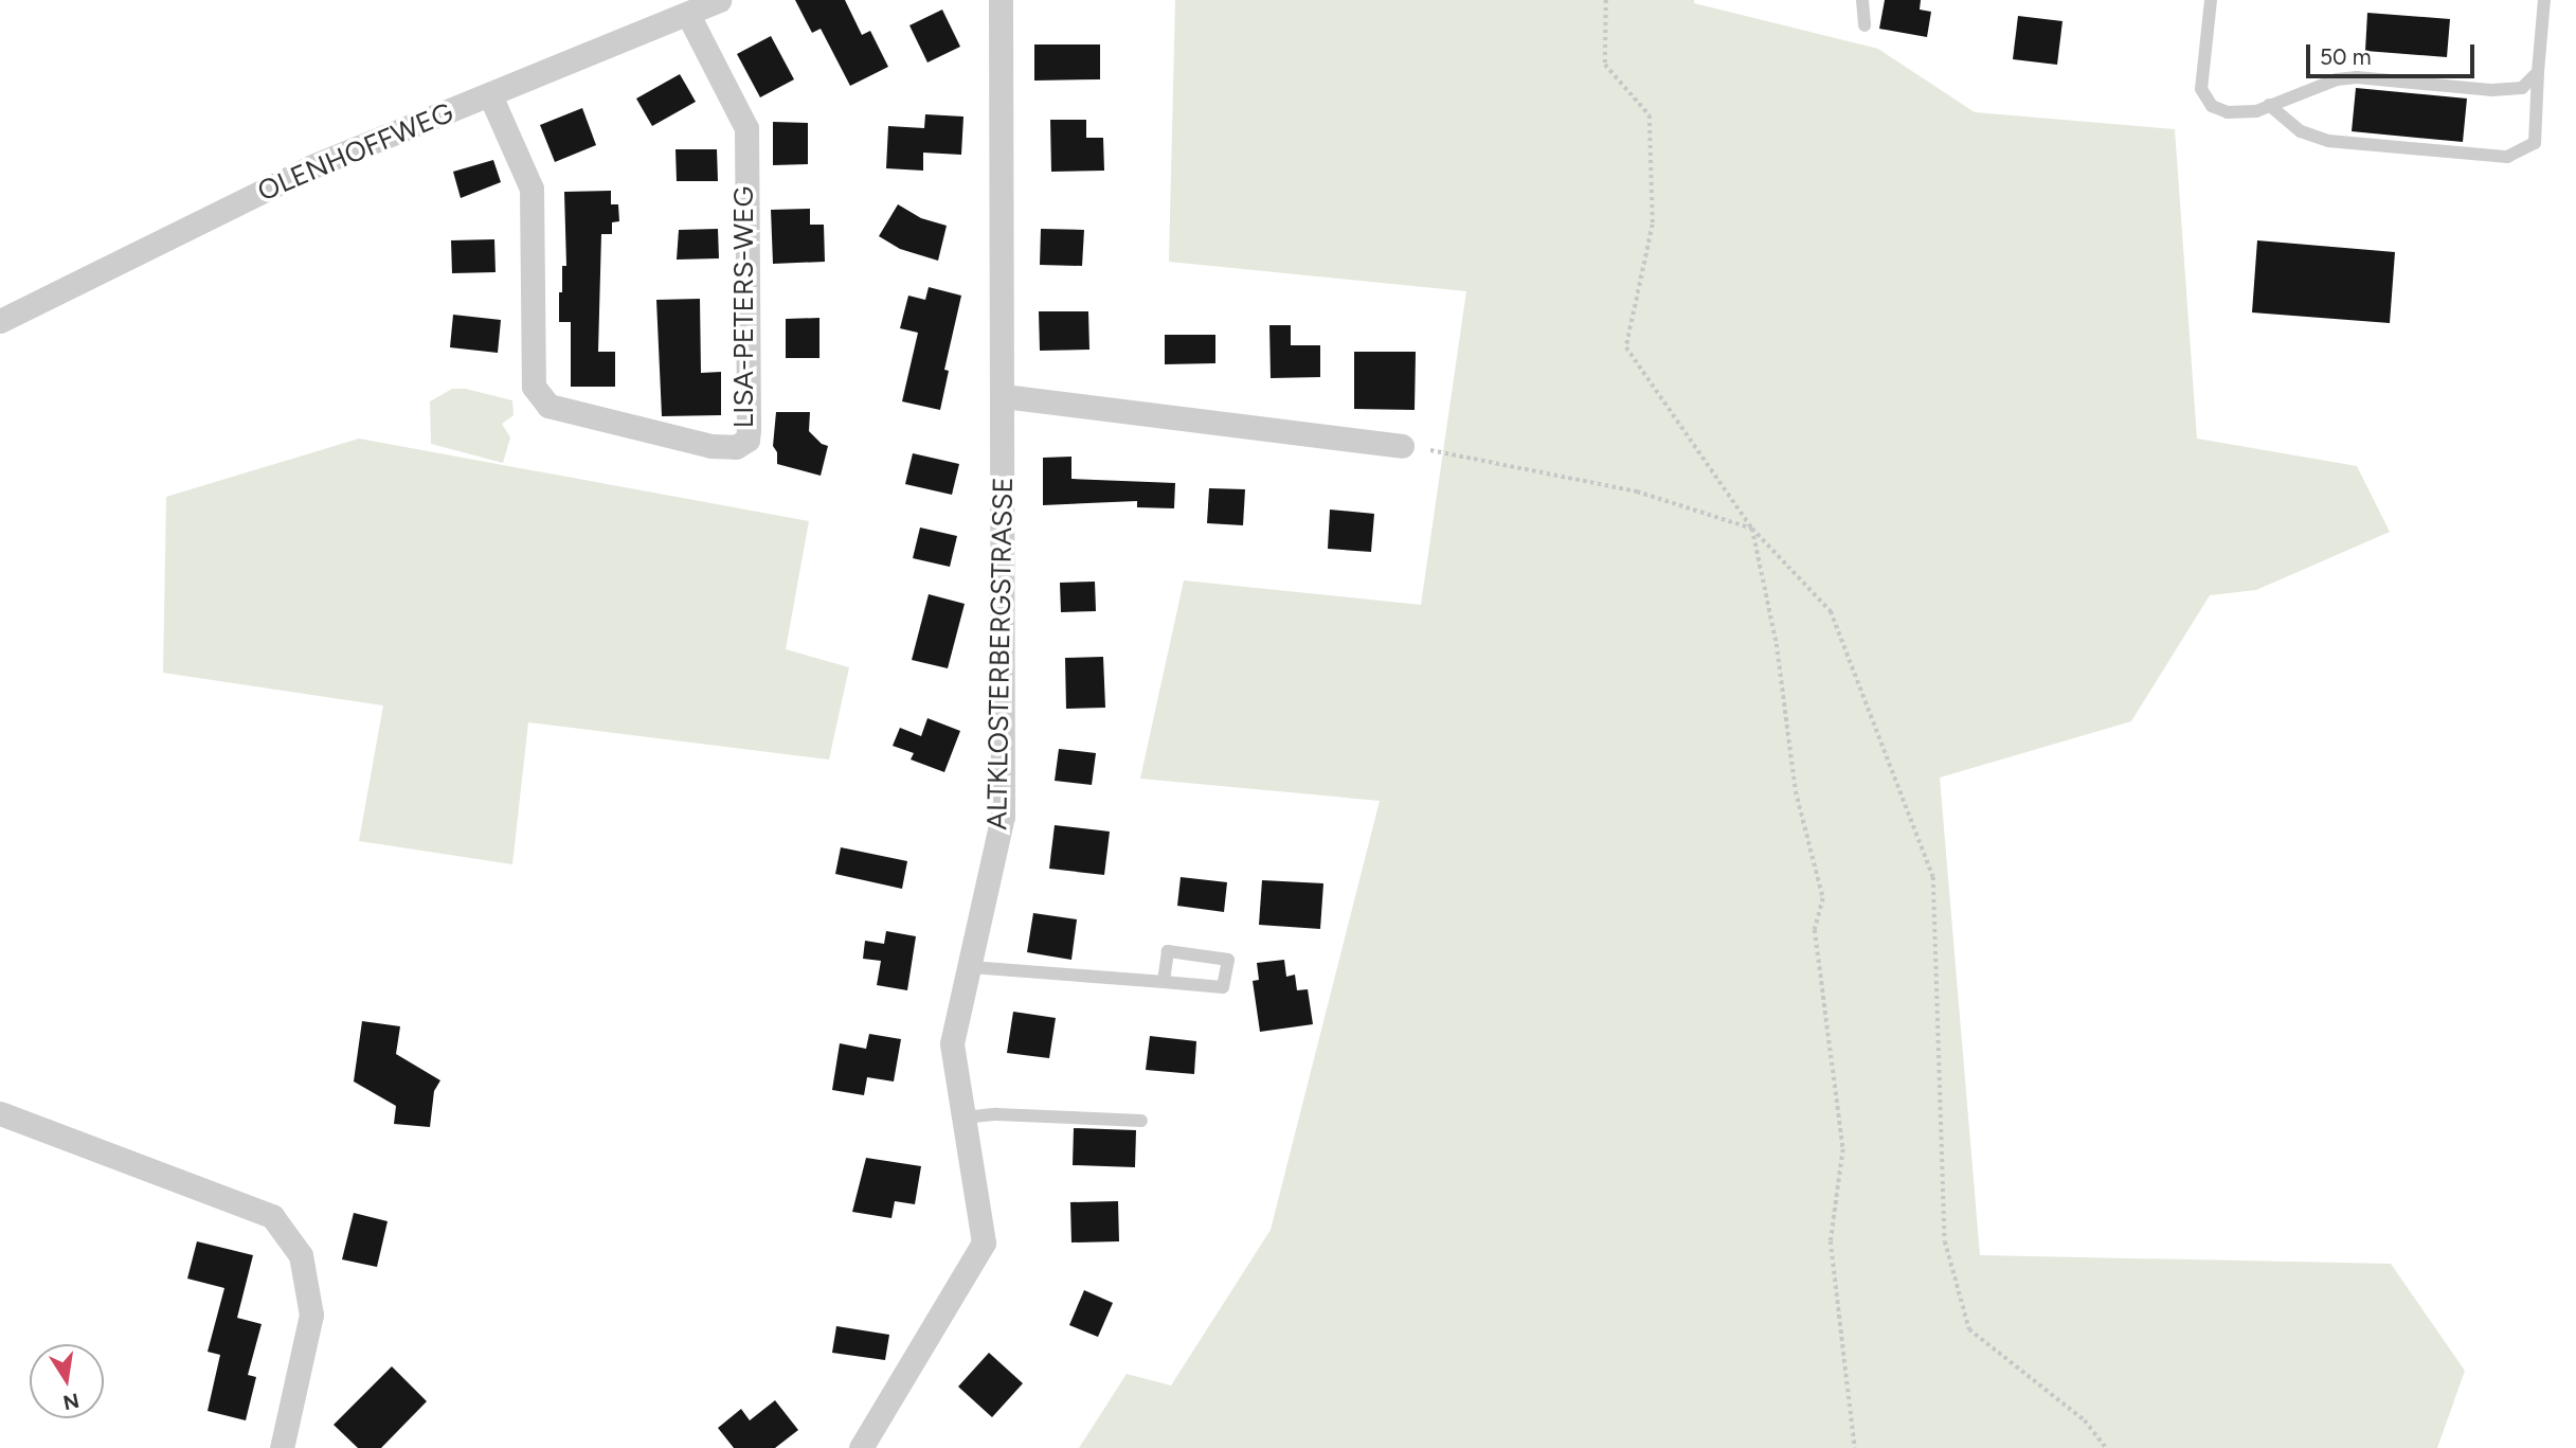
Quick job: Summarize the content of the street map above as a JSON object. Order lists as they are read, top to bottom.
{
  "streets": {
    "street": ["OLENHOFFWEG", "LISA-PETERS-WEG", "ALTKLOSTERBERGSTRASSE"]
  },
  "crossings": [
    ["OLENHOFFWEG", "LISA-PETERS-WEG"]
  ],
  "scale_bar": "50 m",
  "north": "bottom"
}
